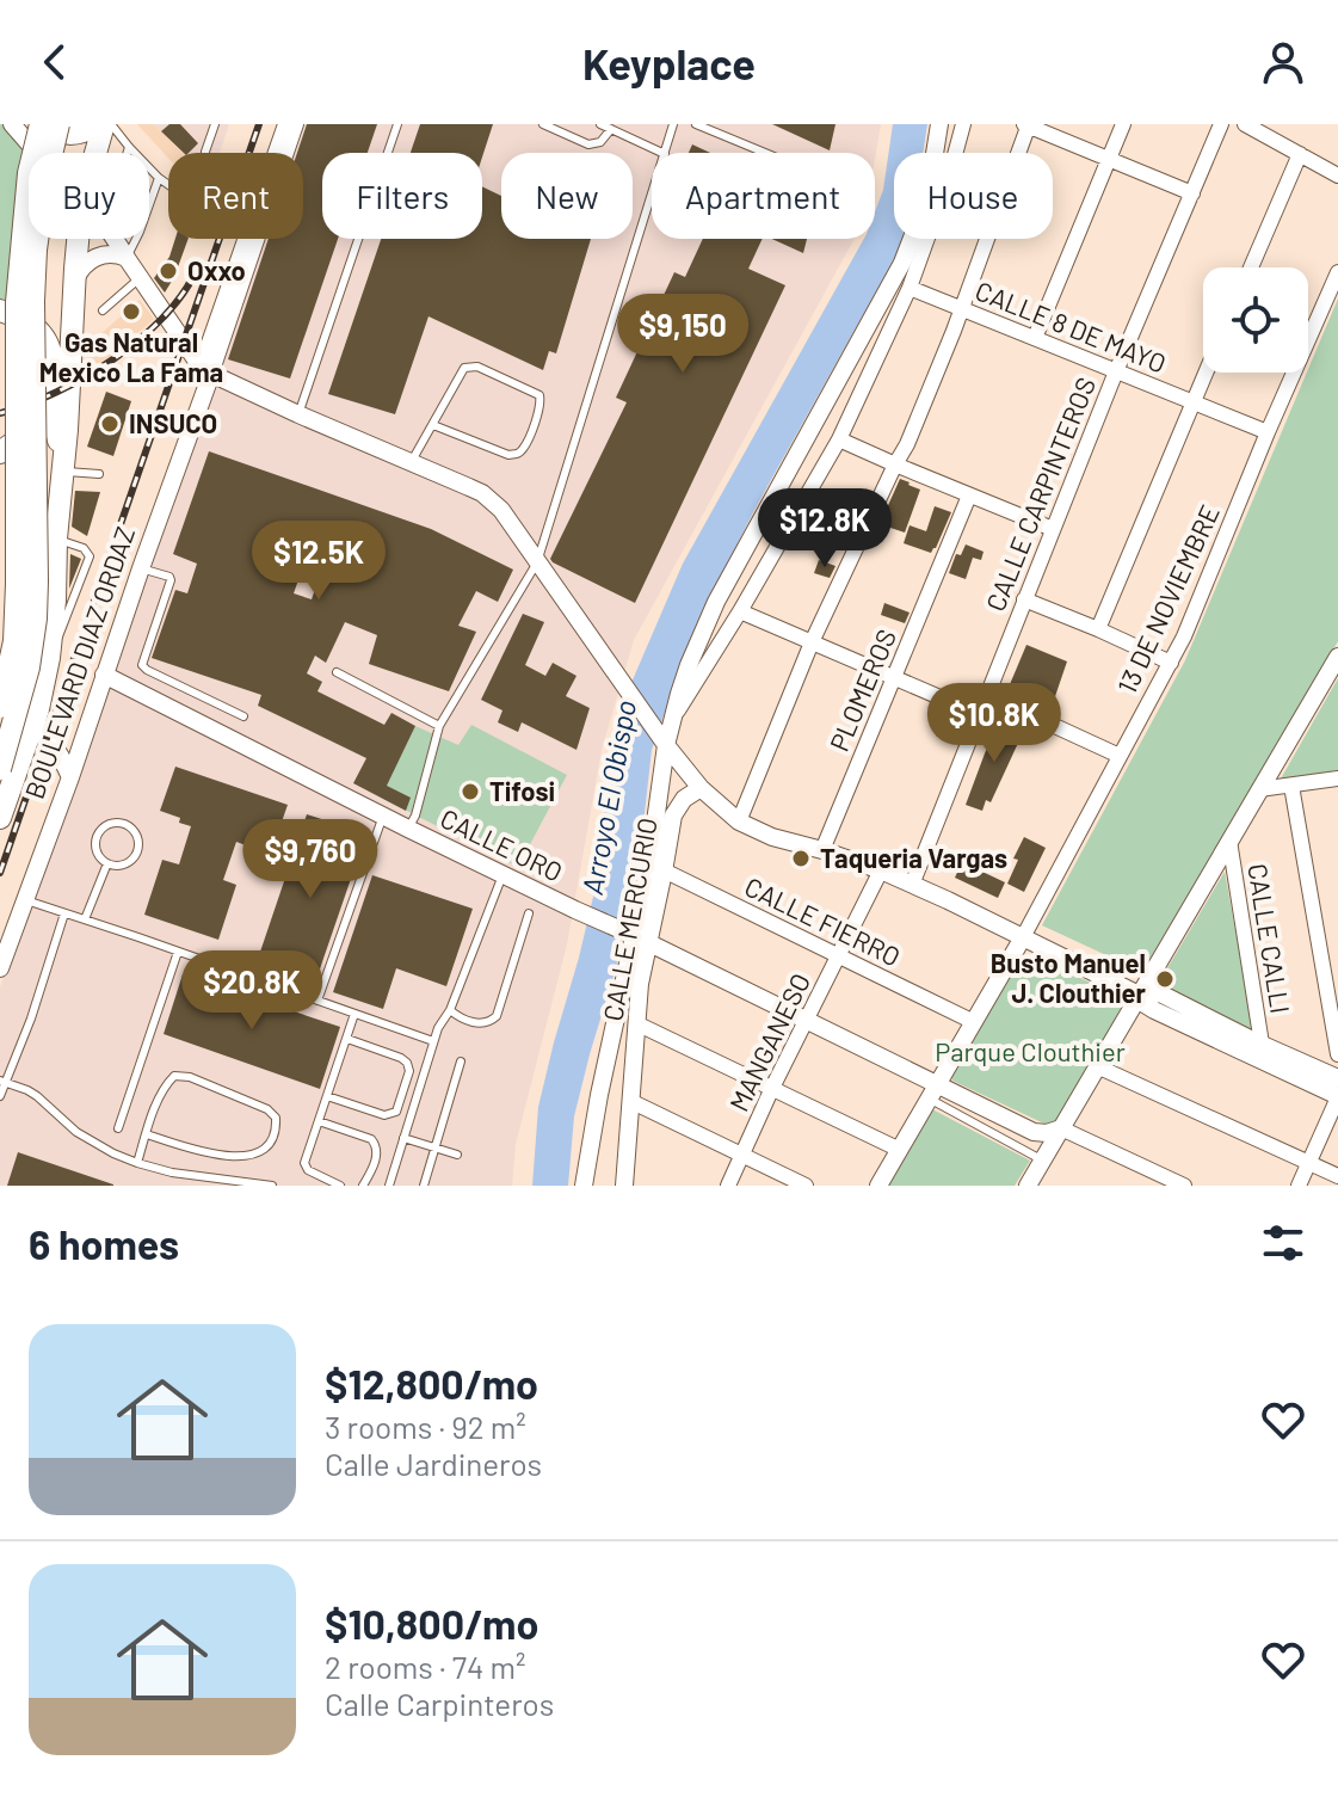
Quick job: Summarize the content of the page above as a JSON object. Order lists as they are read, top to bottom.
{
  "streets": {
    "street": [
      "CALLE 8 DE MAYO",
      "CALLE CARPINTEROS",
      "13 DE NOVIEMBRE",
      "BOULEVARD DIAZ ORDAZ",
      "PLOMEROS",
      "CALLE ORO",
      "CALLE MERCURIO",
      "CALLE FIERRO",
      "CALLE CALLI",
      "MANGANESO"
    ]
  },
  "crossings": [
    ["CALLE 8 DE MAYO", "CALLE CARPINTEROS"],
    ["CALLE 8 DE MAYO", "13 DE NOVIEMBRE"],
    ["BOULEVARD DIAZ ORDAZ", "CALLE ORO"],
    ["CALLE ORO", "CALLE MERCURIO"],
    ["CALLE ORO", "MANGANESO"],
    ["CALLE MERCURIO", "CALLE FIERRO"],
    ["CALLE FIERRO", "MANGANESO"]
  ],
  "water": ["Arroyo El Obispo"],
  "parks": ["Parque Clouthier"],
  "places": [
    "Oxxo",
    "Gas Natural Mexico La Fama",
    "INSUCO",
    "Tifosi",
    "Taqueria Vargas",
    "Busto Manuel J. Clouthier"
  ],
  "page": {
    "header": "Keyplace",
    "chip": [
      "Buy",
      "Rent",
      "Filters",
      "New",
      "Apartment",
      "House"
    ],
    "price": [
      "$9,150",
      "$12.8K",
      "$12.5K",
      "$10.8K",
      "$9,760",
      "$20.8K"
    ],
    "heading": "6 homes",
    "list": [
      {
        "name": "$12,800/mo",
        "note": "3 rooms · 92 m² · Calle Jardineros"
      },
      {
        "name": "$10,800/mo",
        "note": "2 rooms · 74 m² · Calle Carpinteros"
      }
    ]
  }
}
